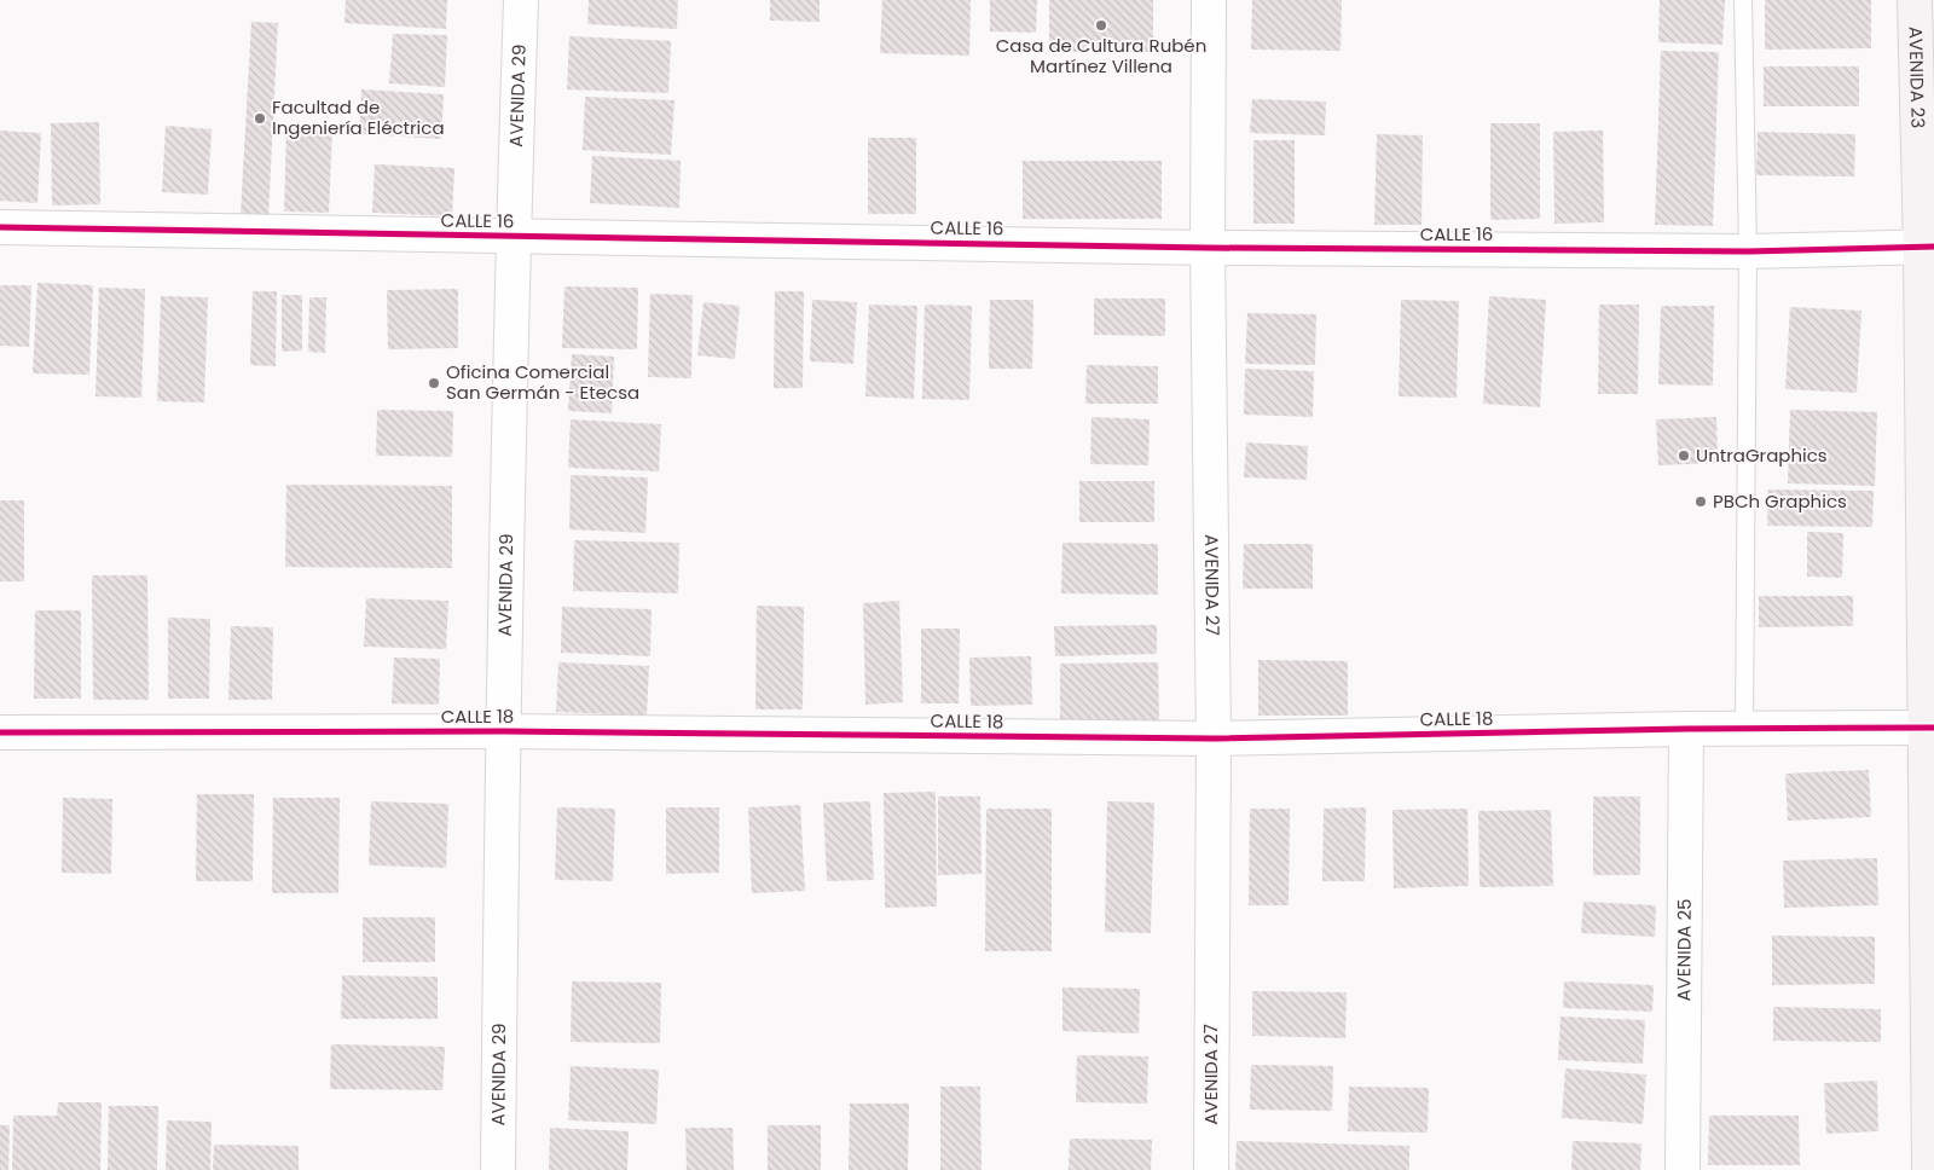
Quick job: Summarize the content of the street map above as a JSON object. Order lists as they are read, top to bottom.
{
  "streets": {
    "main road": ["AVENIDA 23"],
    "street": [
      "AVENIDA 29",
      "CALLE 16",
      "AVENIDA 27",
      "CALLE 18",
      "AVENIDA 25"
    ]
  },
  "crossings": [
    ["AVENIDA 23", "CALLE 16"],
    ["AVENIDA 23", "CALLE 18"],
    ["AVENIDA 29", "CALLE 16"],
    ["AVENIDA 29", "CALLE 18"],
    ["CALLE 16", "AVENIDA 27"],
    ["AVENIDA 27", "CALLE 18"],
    ["CALLE 18", "AVENIDA 25"]
  ],
  "places": [
    "Casa de Cultura Rubén Martínez Villena",
    "Facultad de Ingeniería Eléctrica",
    "Oficina Comercial San Germán - Etecsa",
    "UntraGraphics",
    "PBCh Graphics"
  ]
}
